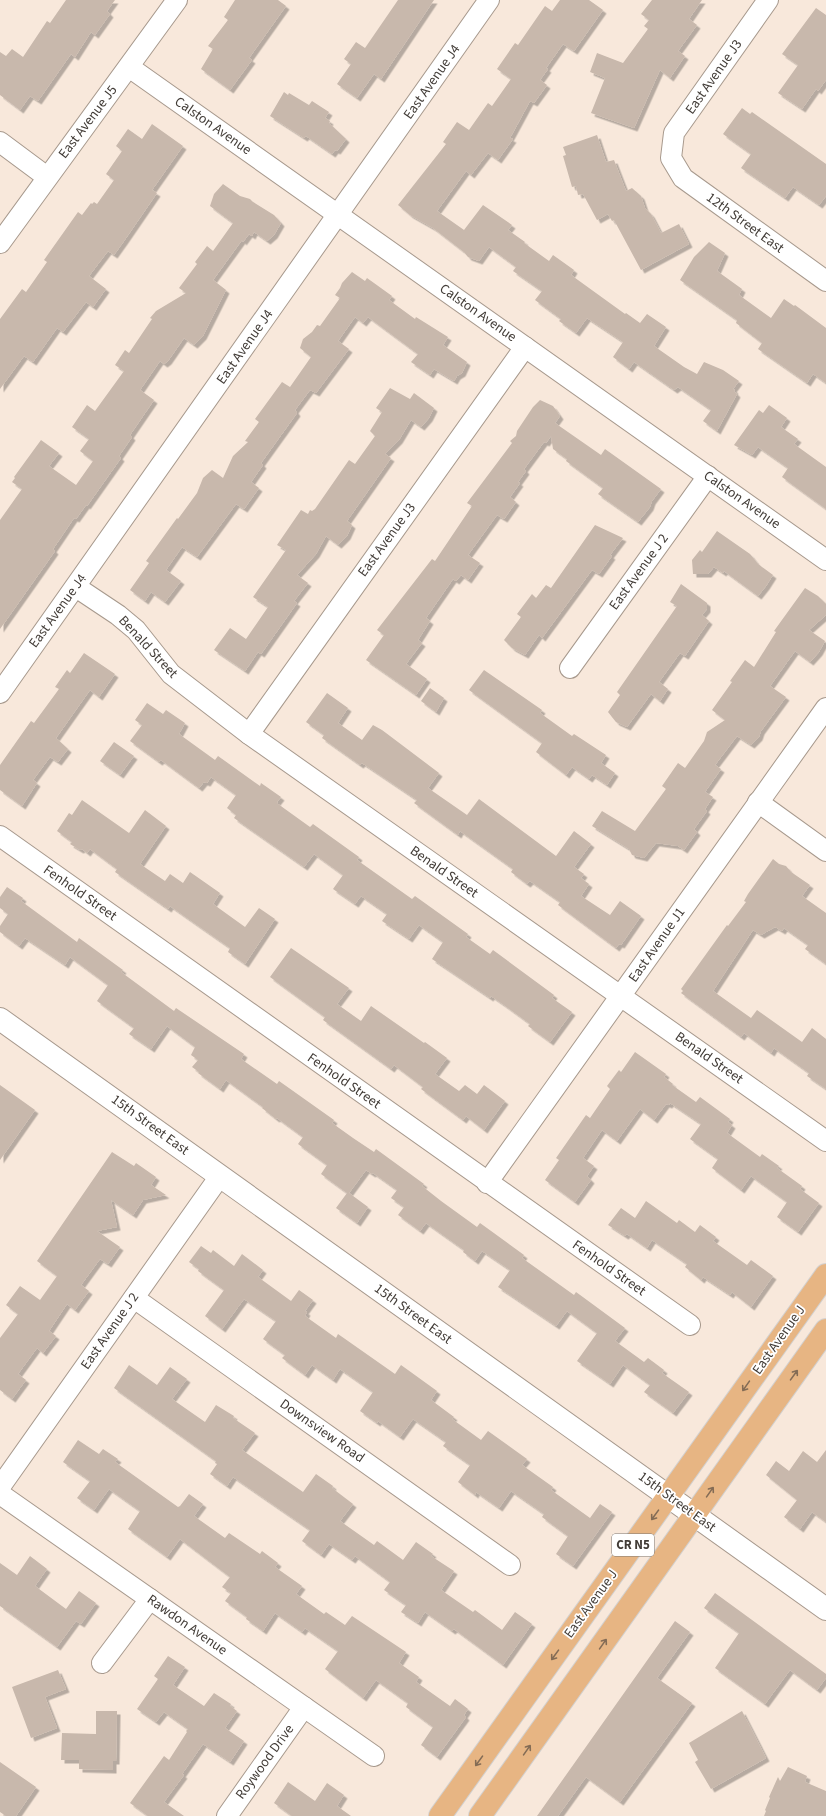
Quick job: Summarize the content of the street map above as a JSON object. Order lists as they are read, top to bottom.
{
  "streets": {
    "main road": ["East Avenue J", "CR N5"],
    "street": [
      "East Avenue J3",
      "East Avenue J4",
      "East Avenue J5",
      "Calston Avenue",
      "12th Street East",
      "East Avenue J 2",
      "Benald Street",
      "Fenhold Street",
      "East Avenue J1",
      "15th Street East",
      "Downsview Road",
      "Rawdon Avenue",
      "Roywood Drive"
    ]
  },
  "crossings": [
    ["East Avenue J3", "Calston Avenue"],
    ["East Avenue J3", "12th Street East"],
    ["East Avenue J3", "Benald Street"],
    ["East Avenue J4", "Calston Avenue"],
    ["East Avenue J4", "Benald Street"],
    ["East Avenue J5", "Calston Avenue"],
    ["Calston Avenue", "East Avenue J 2"],
    ["East Avenue J 2", "15th Street East"],
    ["East Avenue J 2", "Downsview Road"],
    ["Benald Street", "East Avenue J1"],
    ["Fenhold Street", "East Avenue J1"],
    ["15th Street East", "East Avenue J"],
    ["15th Street East", "CR N5"],
    ["Rawdon Avenue", "Roywood Drive"]
  ]
}
